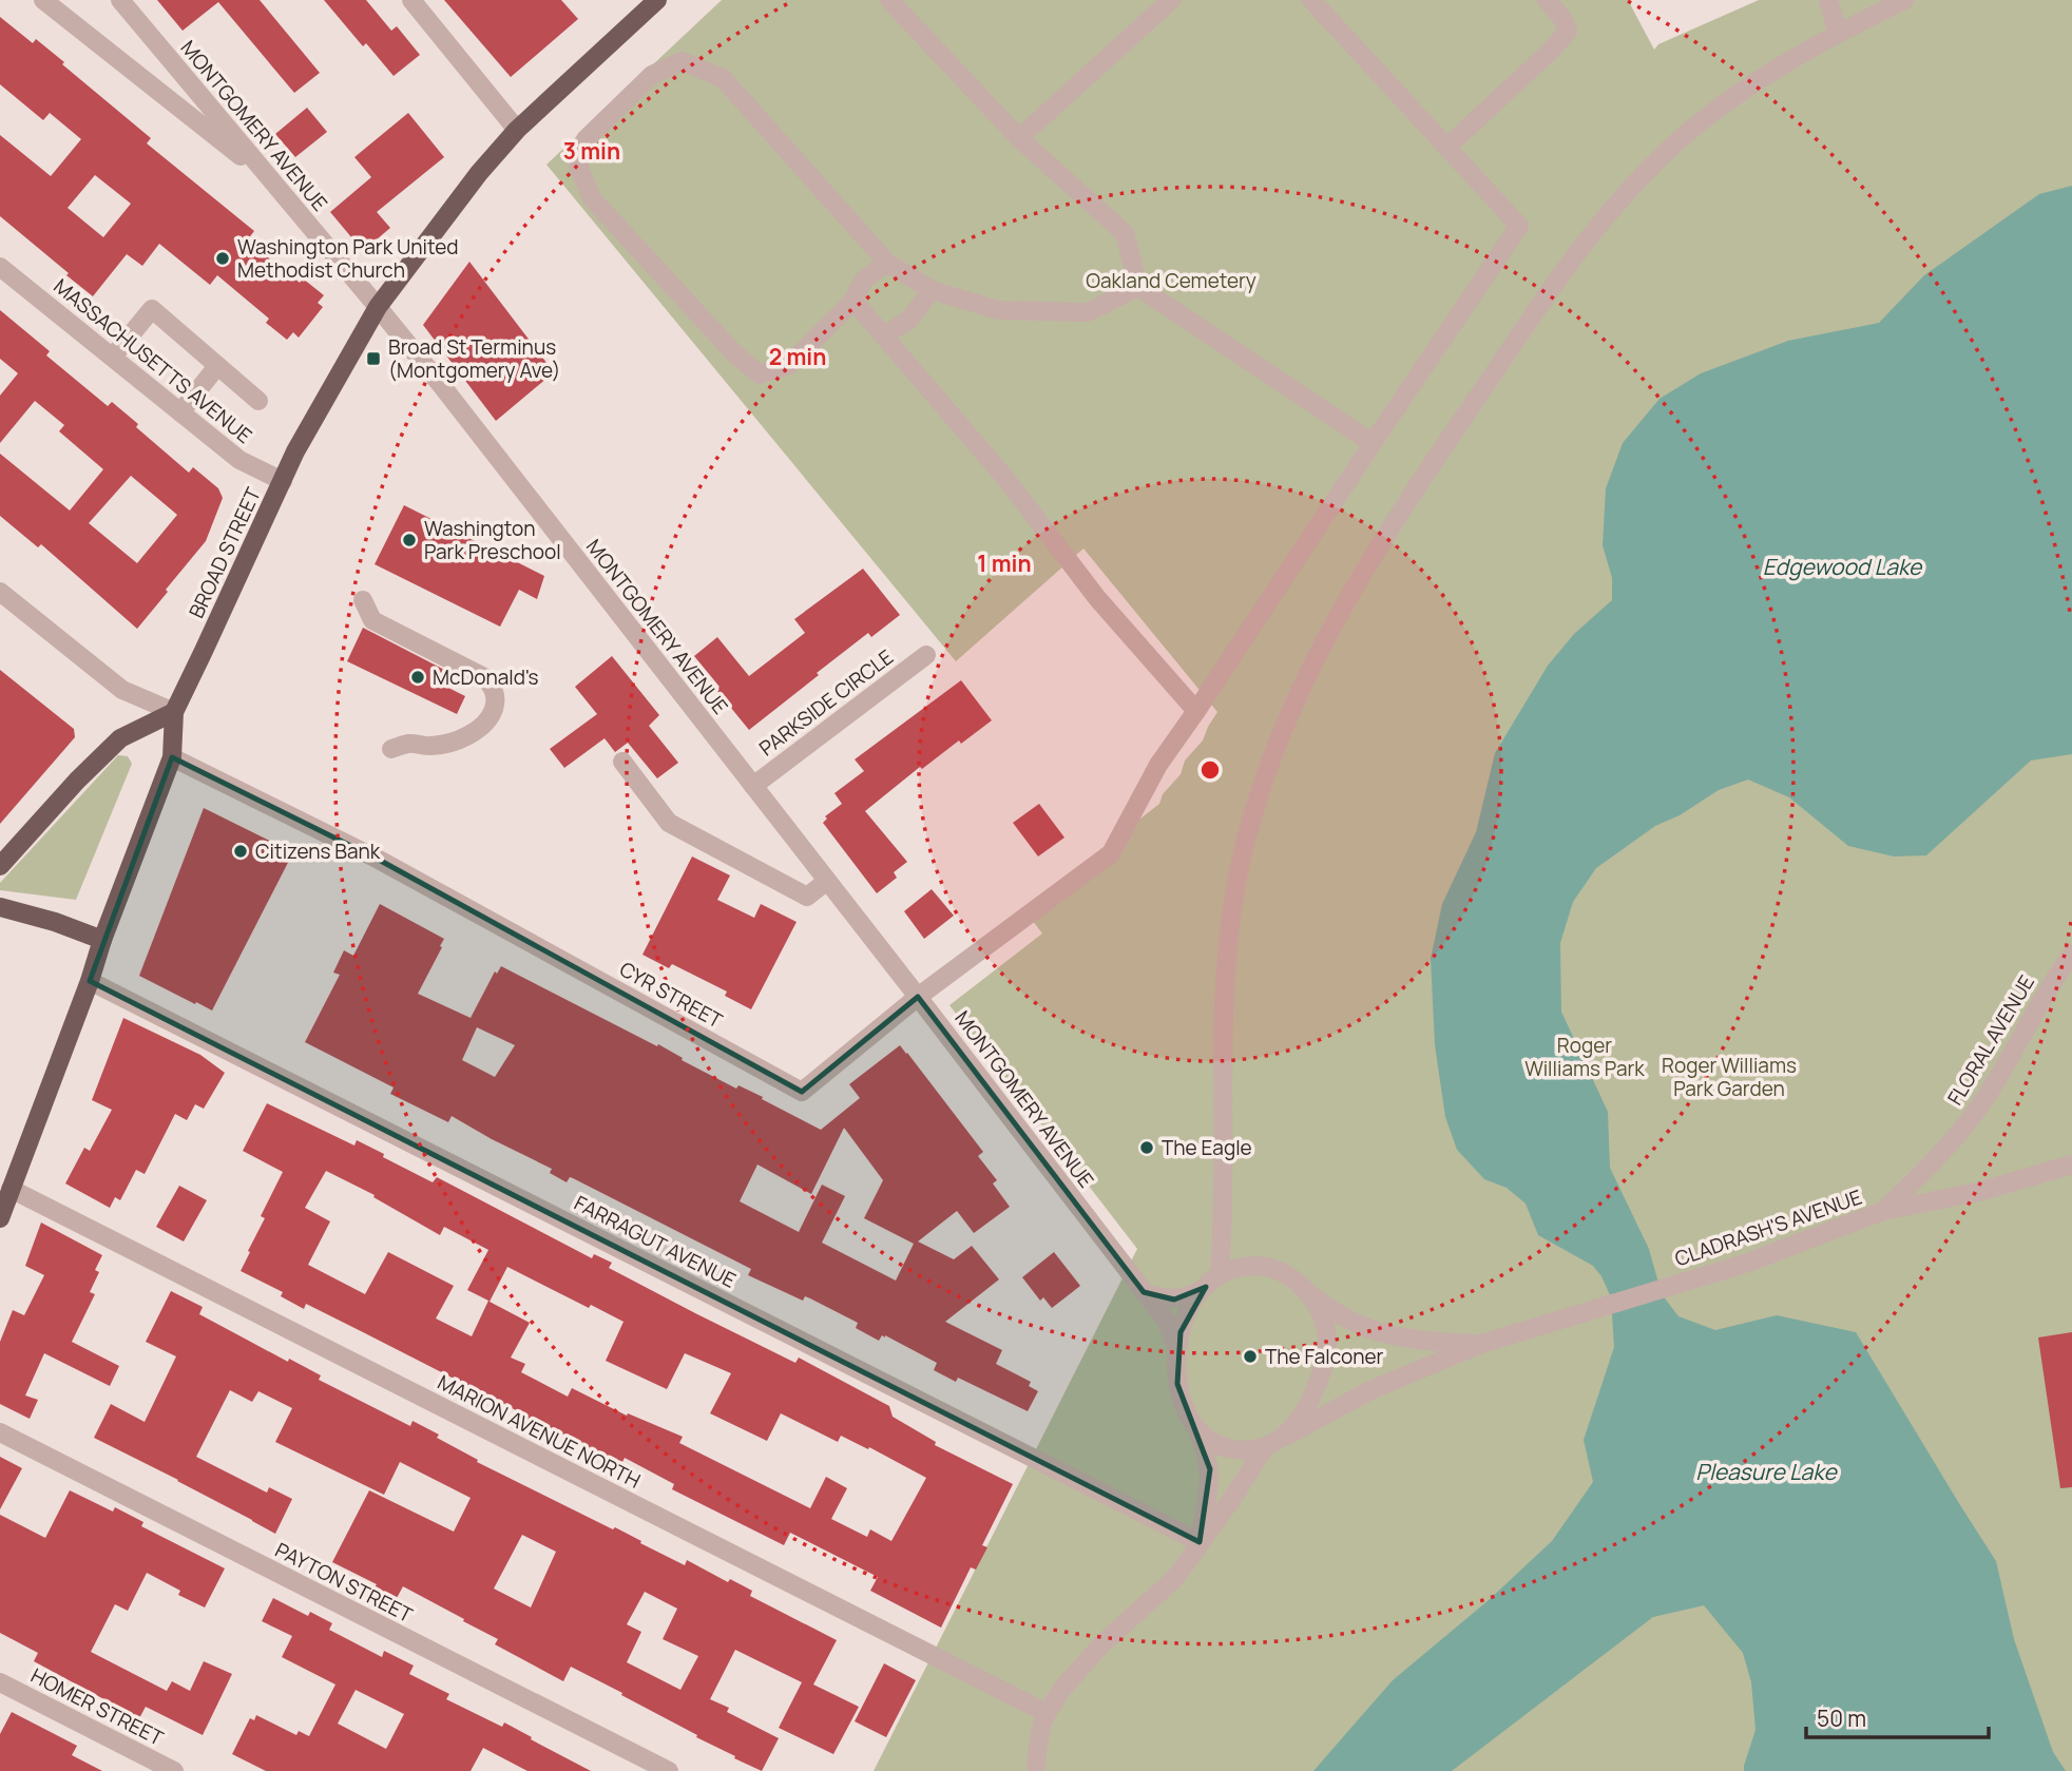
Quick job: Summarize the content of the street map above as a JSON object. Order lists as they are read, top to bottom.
{
  "streets": {
    "main road": ["BROAD STREET"],
    "street": [
      "MONTGOMERY AVENUE",
      "MASSACHUSETTS AVENUE",
      "PARKSIDE CIRCLE",
      "CYR STREET",
      "FLORAL AVENUE",
      "CLADRASH'S AVENUE",
      "FARRAGUT AVENUE",
      "MARION AVENUE NORTH",
      "PAYTON STREET",
      "HOMER STREET"
    ]
  },
  "crossings": [
    ["MONTGOMERY AVENUE", "BROAD STREET"],
    ["MONTGOMERY AVENUE", "PARKSIDE CIRCLE"],
    ["MONTGOMERY AVENUE", "CYR STREET"],
    ["MONTGOMERY AVENUE", "CLADRASH'S AVENUE"],
    ["MASSACHUSETTS AVENUE", "BROAD STREET"],
    ["BROAD STREET", "CYR STREET"],
    ["BROAD STREET", "FARRAGUT AVENUE"],
    ["BROAD STREET", "MARION AVENUE NORTH"],
    ["FLORAL AVENUE", "CLADRASH'S AVENUE"]
  ],
  "water": ["Edgewood Lake", "Pleasure Lake"],
  "parks": ["Oakland Cemetery", "Roger Williams Park", "Roger Williams Park Garden"],
  "places": {
    "other": [
      "Washington Park United Methodist Church",
      "Washington Park Preschool",
      "McDonald's",
      "Citizens Bank",
      "The Eagle",
      "The Falconer"
    ],
    "transit": ["Broad St Terminus (Montgomery Ave)"]
  },
  "scale_bar": "50 m",
  "rings": ["3 min", "2 min", "1 min"]
}
